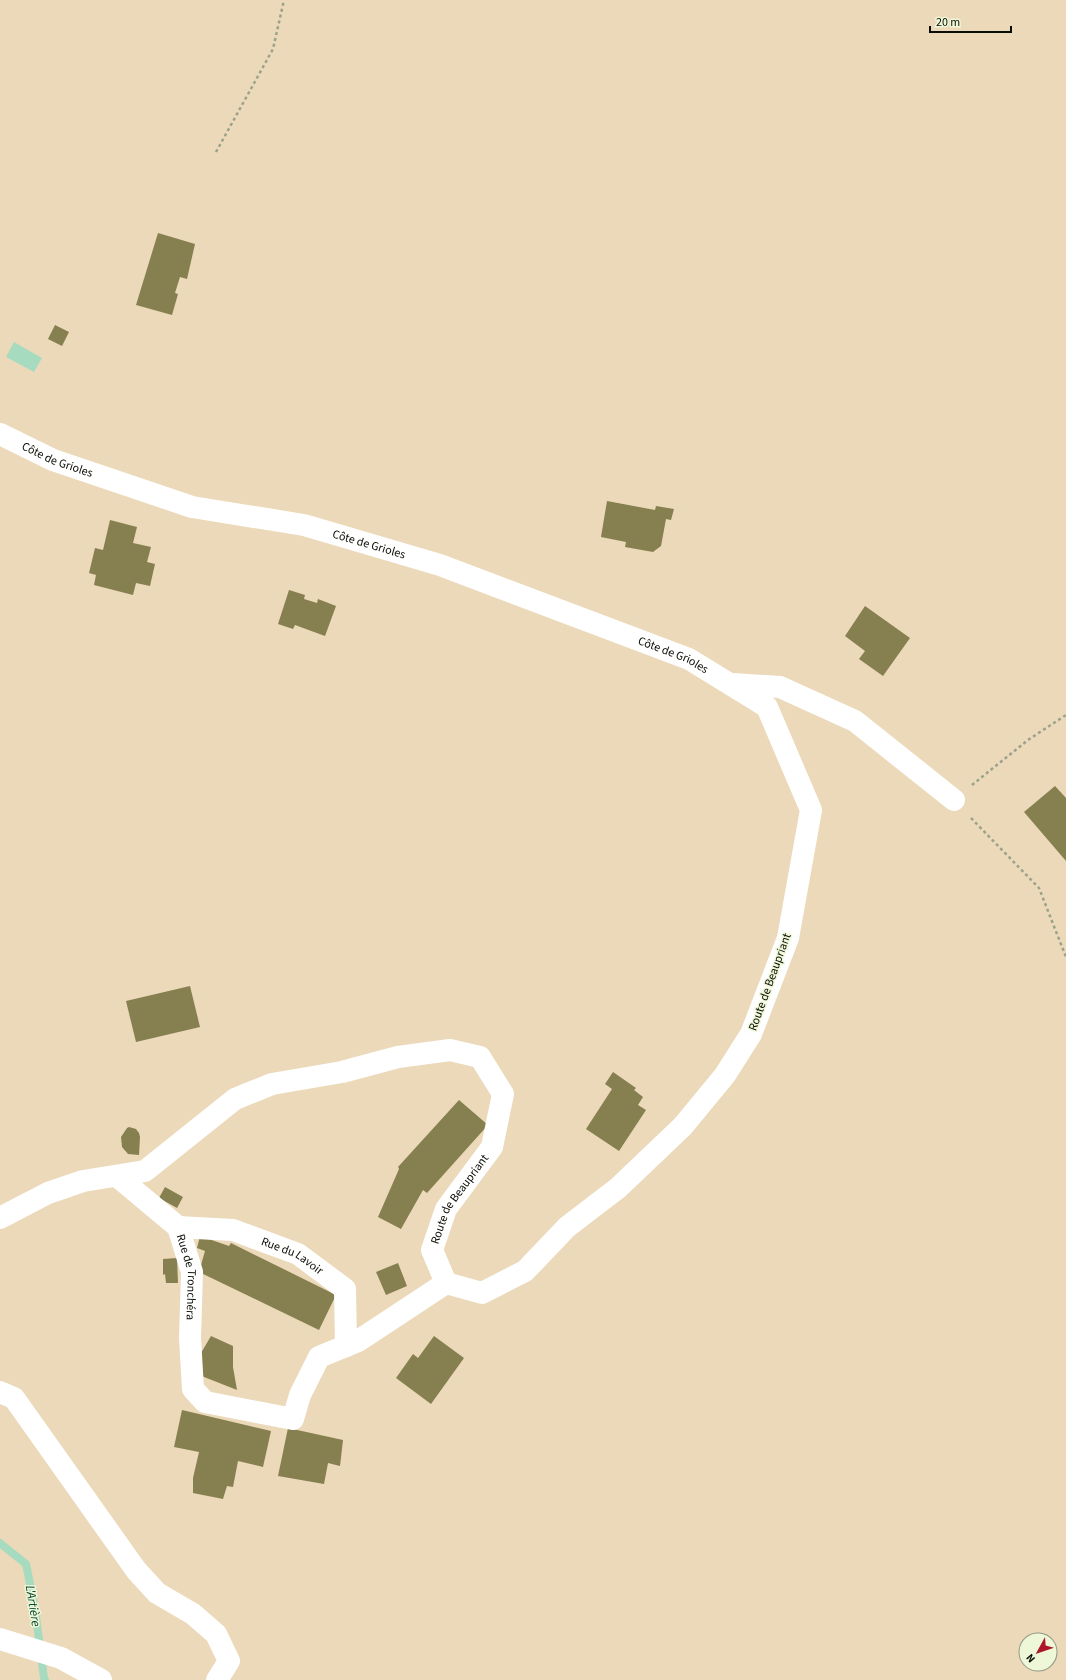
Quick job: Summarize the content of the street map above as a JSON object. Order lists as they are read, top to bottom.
{
  "streets": {
    "street": [
      "Côte de Grioles",
      "Route de Beaupriant",
      "Rue du Lavoir",
      "Rue de Tronchéra"
    ]
  },
  "crossings": [
    ["Côte de Grioles", "Route de Beaupriant"],
    ["Route de Beaupriant", "Rue de Tronchéra"],
    ["Rue du Lavoir", "Rue de Tronchéra"]
  ],
  "water": ["L'Artière"],
  "scale_bar": "20 m",
  "north": "bottom left"
}
